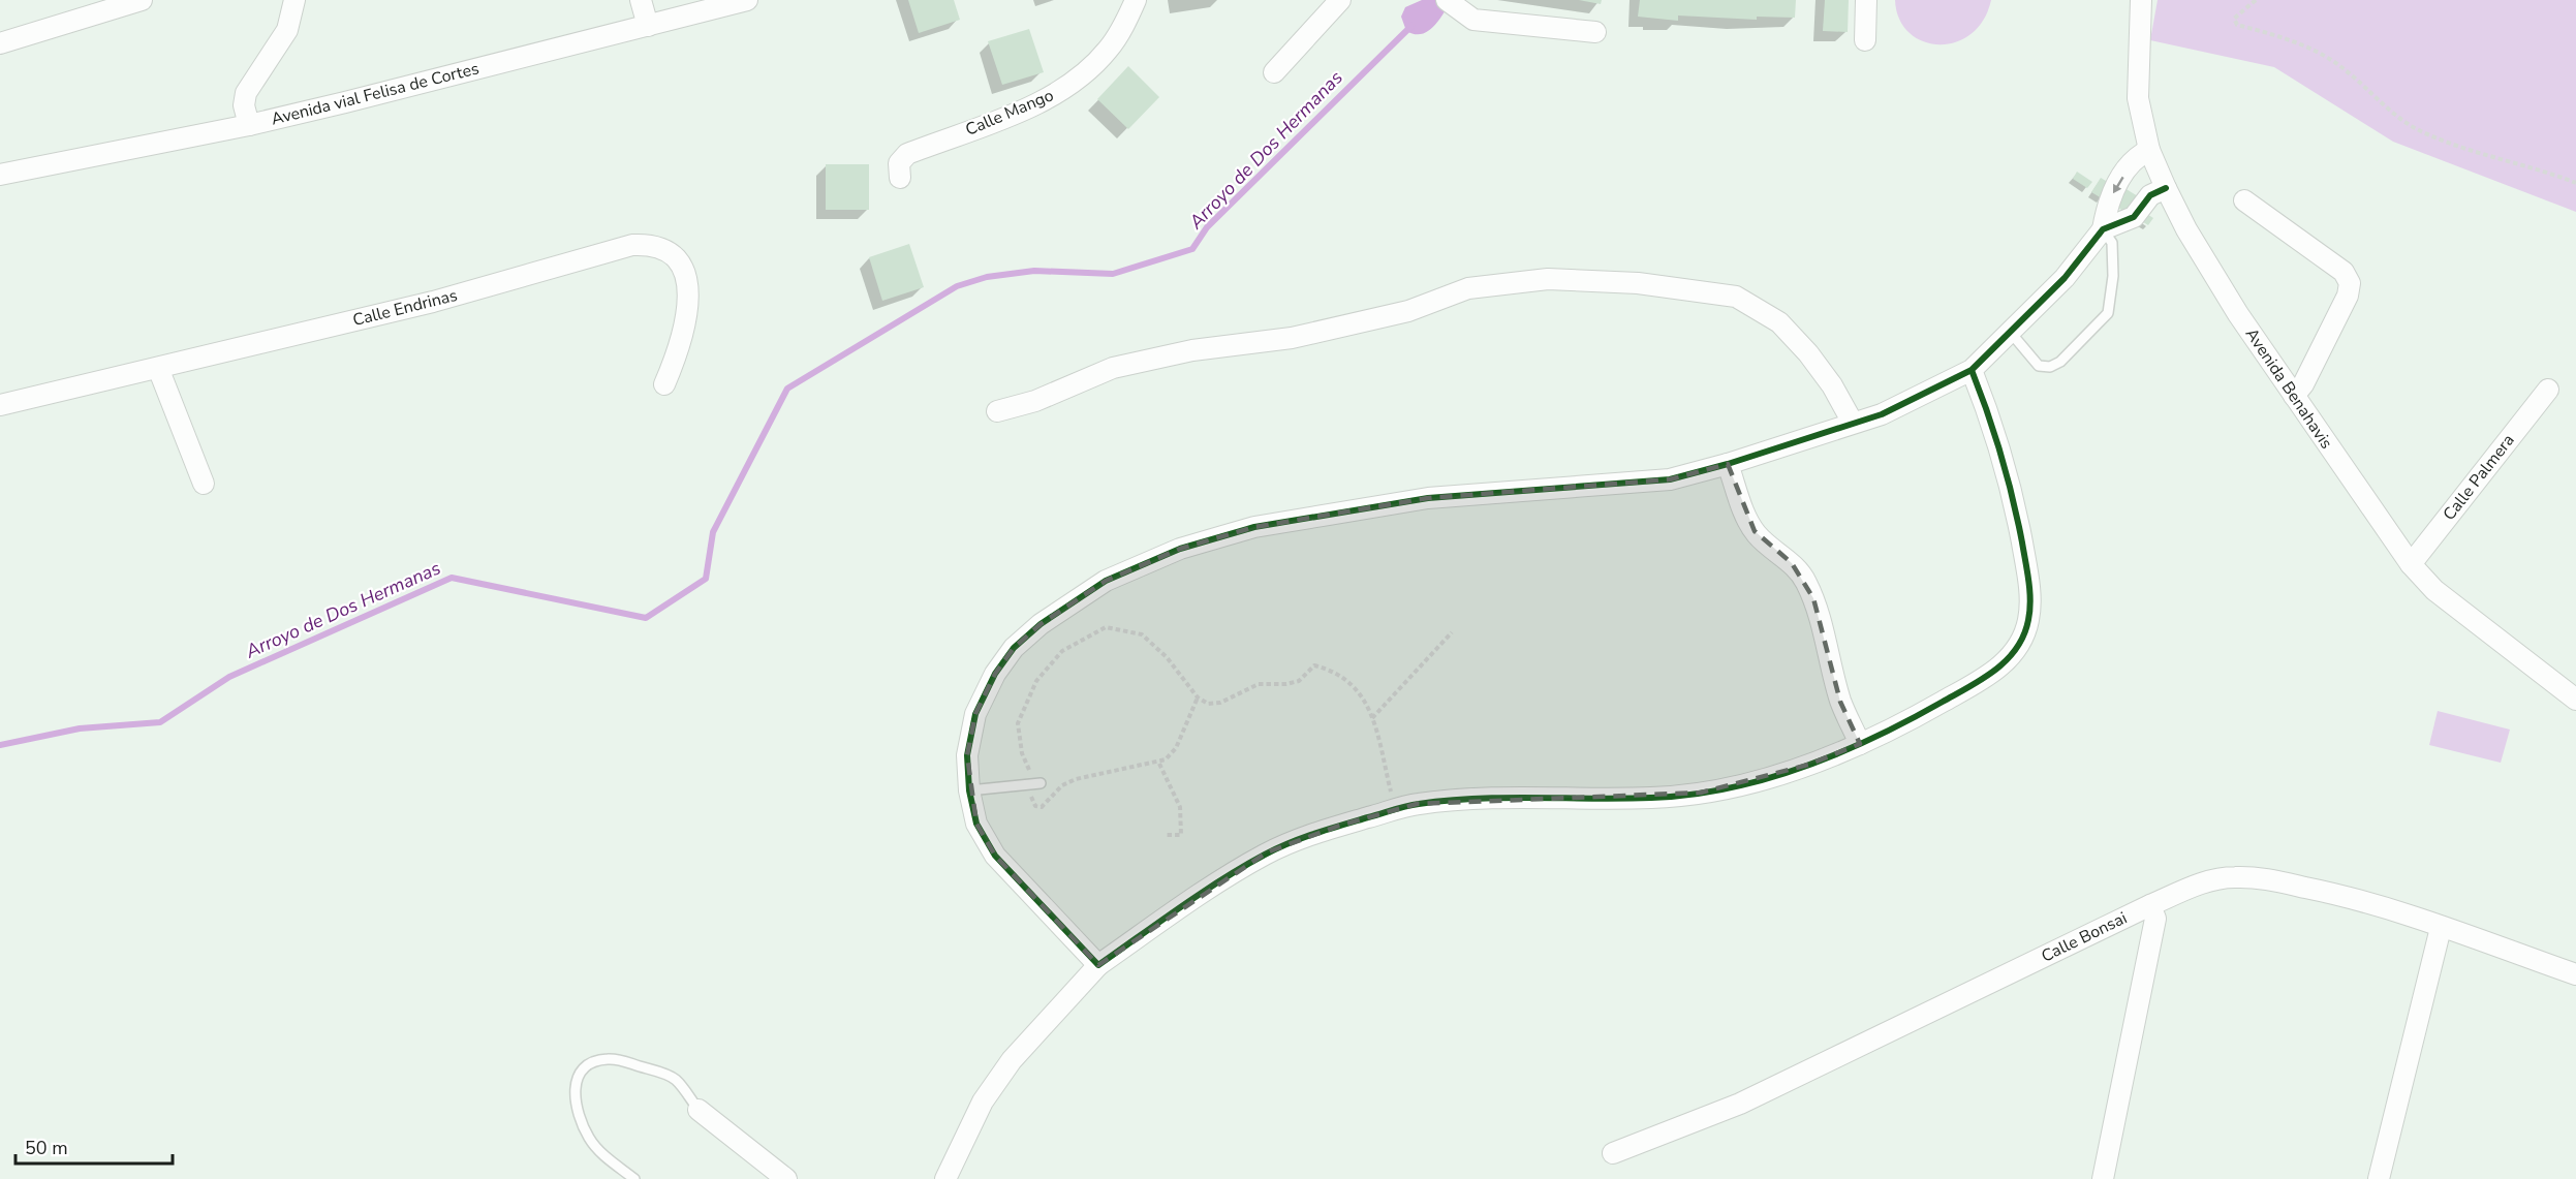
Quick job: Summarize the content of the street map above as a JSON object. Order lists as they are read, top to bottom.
{
  "streets": {
    "street": [
      "Avenida vial Felisa de Cortes",
      "Calle Mango",
      "Calle Endrinas",
      "Avenida Benahavis",
      "Calle Palmera",
      "Calle Bonsai"
    ]
  },
  "crossings": [
    ["Avenida Benahavis", "Calle Palmera"]
  ],
  "water": ["Arroyo de Dos Hermanas"],
  "scale_bar": "50 m"
}
